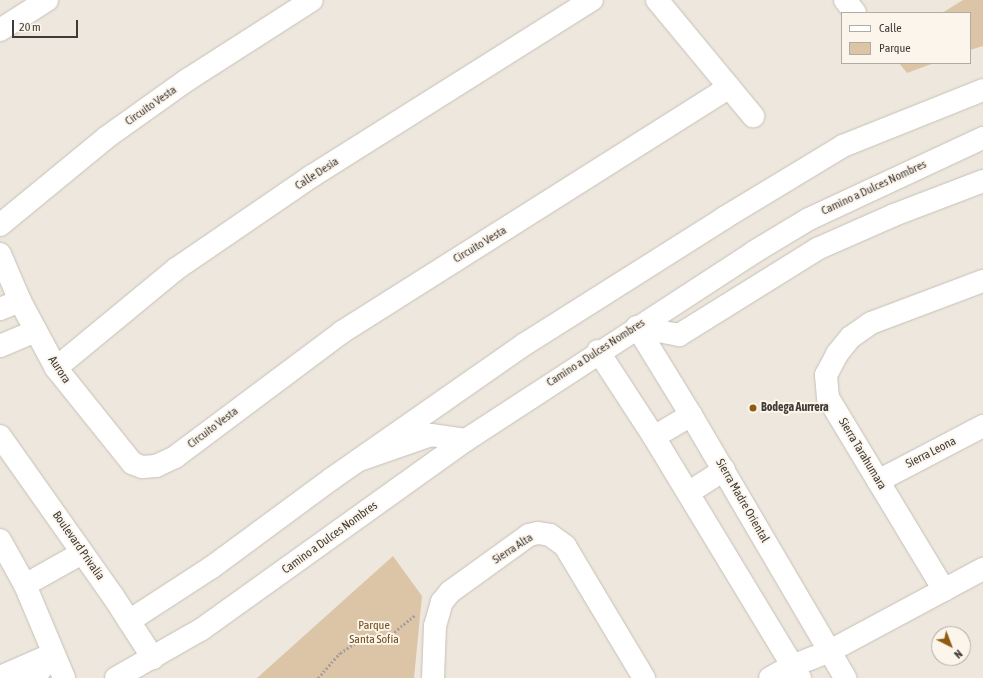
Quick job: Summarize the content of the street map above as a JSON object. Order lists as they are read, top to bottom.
{
  "streets": {
    "street": [
      "Circuito Vesta",
      "Calle Desia",
      "Camino a Dulces Nombres",
      "Aurora",
      "Sierra Leona",
      "Sierra Tarahumara",
      "Sierra Madre Oriental",
      "Boulevard Privalia",
      "Sierra Alta"
    ]
  },
  "crossings": [
    ["Circuito Vesta", "Aurora"],
    ["Calle Desia", "Aurora"],
    ["Camino a Dulces Nombres", "Sierra Madre Oriental"],
    ["Camino a Dulces Nombres", "Boulevard Privalia"],
    ["Sierra Leona", "Sierra Tarahumara"]
  ],
  "parks": ["Parque Santa Sofía"],
  "places": ["Bodega Aurrera"],
  "legend": ["Calle", "Parque"],
  "scale_bar": "20 m",
  "north": "bottom right"
}
